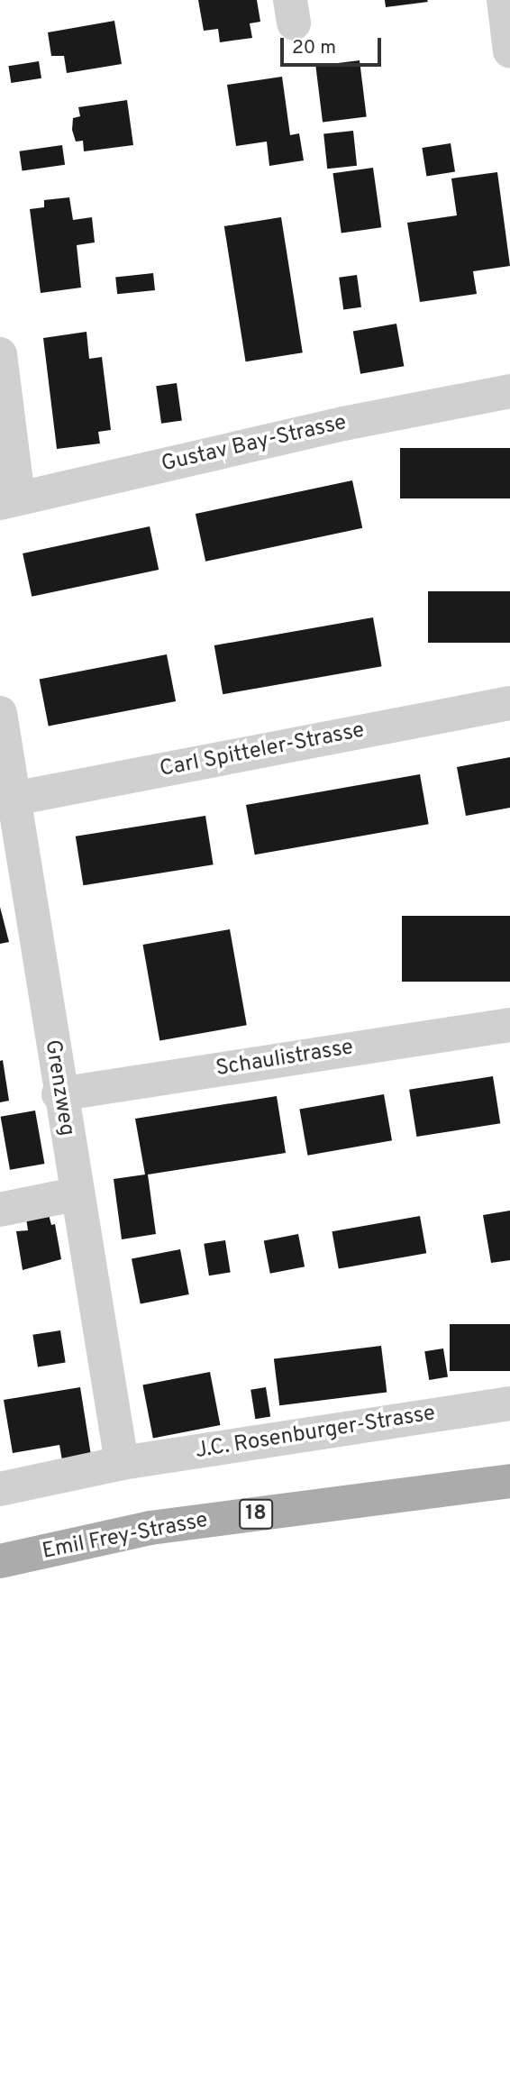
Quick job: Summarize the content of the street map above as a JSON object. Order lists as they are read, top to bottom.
{
  "streets": {
    "main road": ["18", "Emil Frey-Strasse"],
    "street": [
      "Gustav Bay-Strasse",
      "Carl Spitteler-Strasse",
      "Schaulistrasse",
      "Grenzweg",
      "J.C. Rosenburger-Strasse"
    ]
  },
  "crossings": [
    ["Carl Spitteler-Strasse", "Grenzweg"],
    ["Schaulistrasse", "Grenzweg"],
    ["Grenzweg", "J.C. Rosenburger-Strasse"]
  ],
  "scale_bar": "20 m"
}
